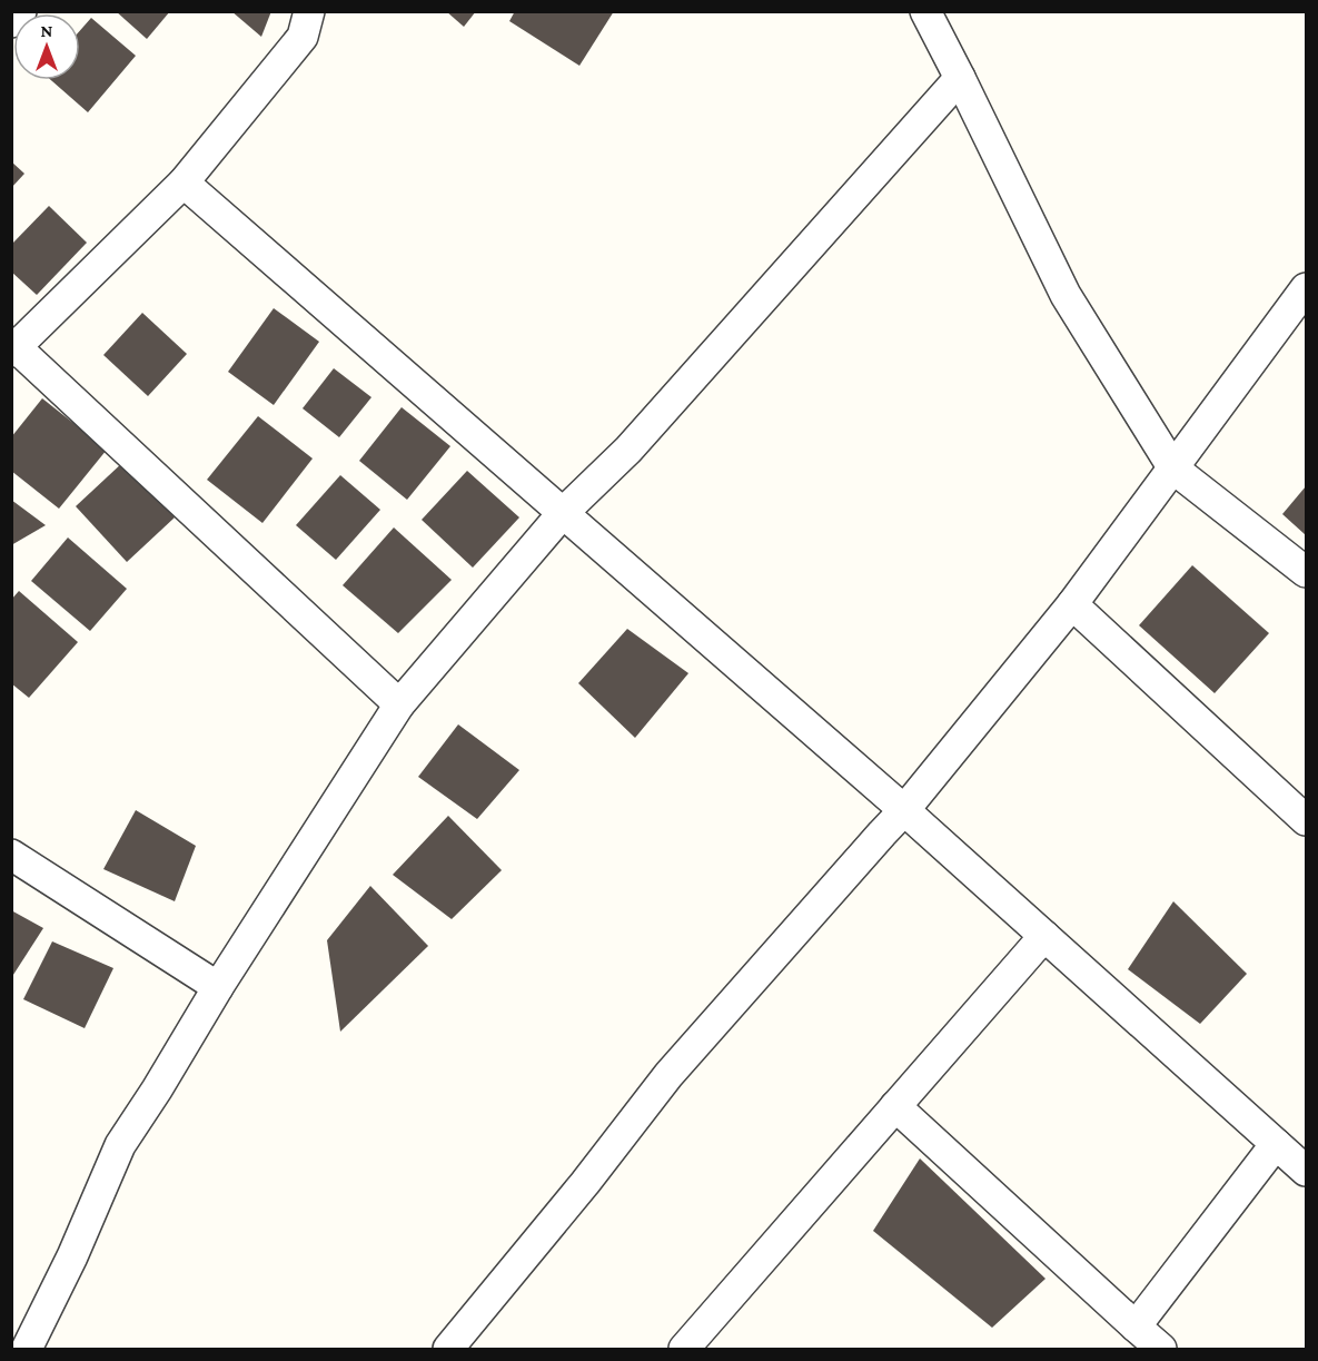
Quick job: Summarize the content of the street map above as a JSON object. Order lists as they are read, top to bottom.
{
  "north": "top"
}
